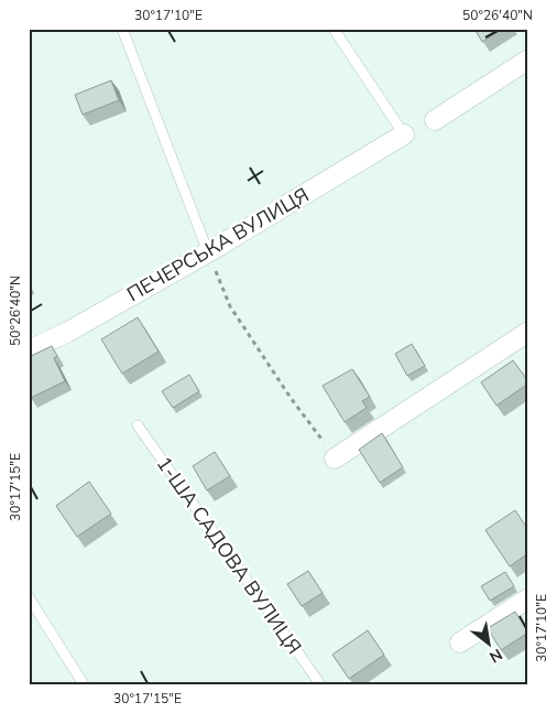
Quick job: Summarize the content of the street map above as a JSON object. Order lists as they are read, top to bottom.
{
  "streets": {
    "street": ["ПЕЧЕРСЬКА ВУЛИЦЯ"],
    "lane": ["1-ША САДОВА ВУЛИЦЯ"]
  },
  "north": "bottom right",
  "coordinates": ["30°17'10\"E", "50°26'40\"N", "30°17'15\"E"]
}
